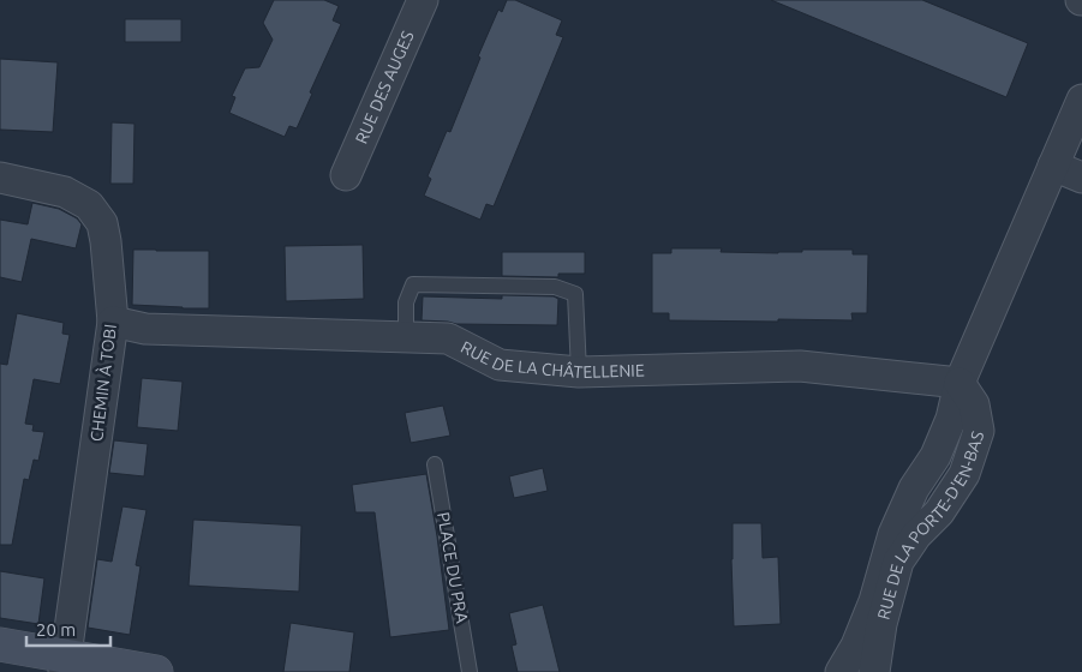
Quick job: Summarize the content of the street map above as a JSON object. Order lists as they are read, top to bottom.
{
  "streets": {
    "street": [
      "RUE DES AUGES",
      "RUE DE LA CHÂTELLENIE",
      "CHEMIN À TOBI",
      "RUE DE LA PORTE-D'EN-BAS"
    ],
    "lane": ["PLACE DU PRA"]
  },
  "crossings": [
    ["RUE DE LA CHÂTELLENIE", "CHEMIN À TOBI"],
    ["RUE DE LA CHÂTELLENIE", "RUE DE LA PORTE-D'EN-BAS"]
  ],
  "scale_bar": "20 m"
}
